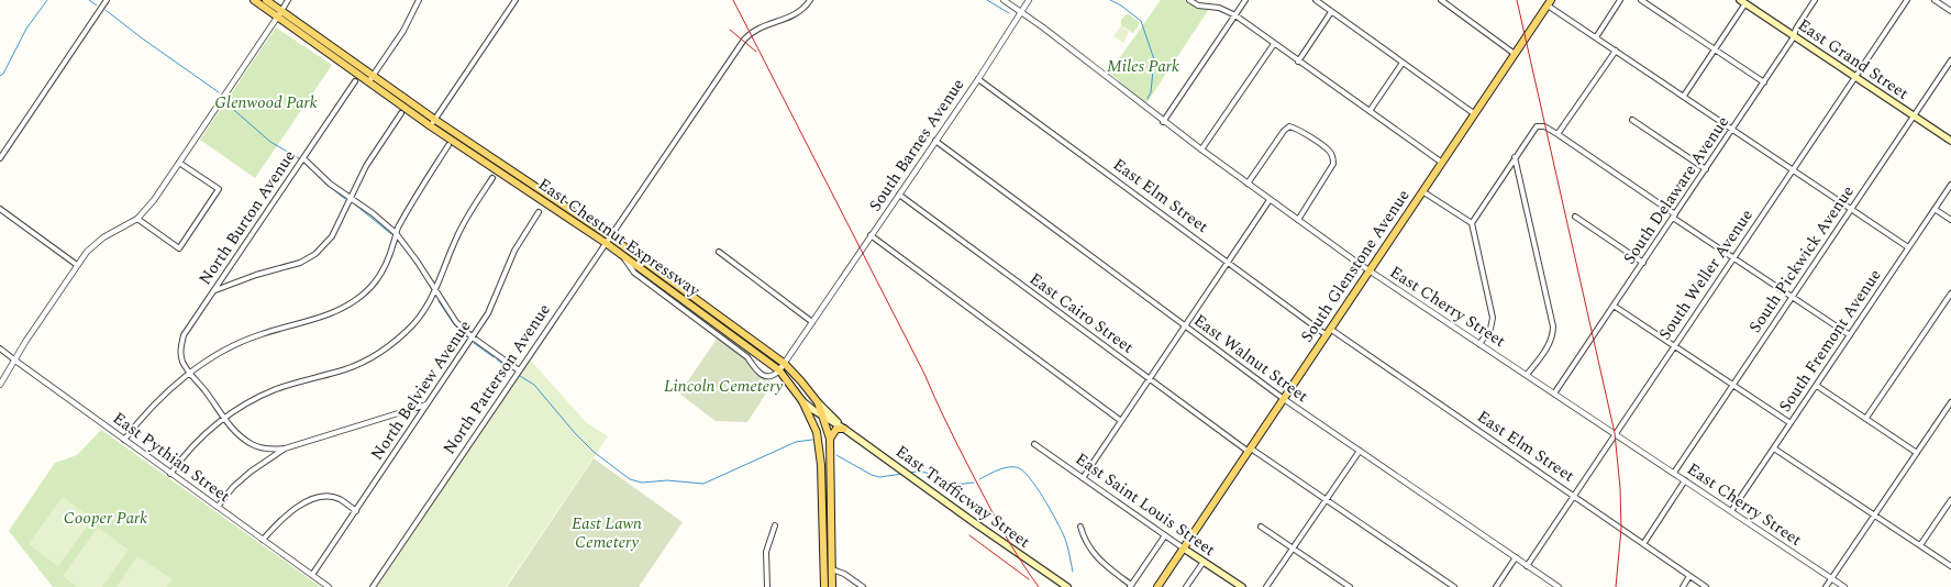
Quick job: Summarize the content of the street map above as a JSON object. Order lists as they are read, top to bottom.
{
  "streets": {
    "main road": [
      "East Grand Street",
      "East Chestnut Expressway",
      "South Glenstone Avenue",
      "East Trafficway Street",
      "East Saint Louis Street"
    ],
    "street": [
      "South Barnes Avenue",
      "South Delaware Avenue",
      "East Elm Street",
      "North Burton Avenue",
      "South Pickwick Avenue",
      "South Weller Avenue",
      "East Cherry Street",
      "East Cairo Street",
      "South Fremont Avenue",
      "East Walnut Street",
      "North Patterson Avenue",
      "North Belview Avenue",
      "East Pythian Street"
    ]
  },
  "crossings": [
    ["East Grand Street", "South Delaware Avenue"],
    ["East Grand Street", "South Pickwick Avenue"],
    ["East Grand Street", "South Weller Avenue"],
    ["South Barnes Avenue", "East Elm Street"],
    ["South Barnes Avenue", "East Chestnut Expressway"],
    ["South Barnes Avenue", "East Cherry Street"],
    ["South Barnes Avenue", "East Cairo Street"],
    ["South Barnes Avenue", "East Walnut Street"],
    ["South Delaware Avenue", "East Cherry Street"],
    ["East Elm Street", "South Glenstone Avenue"],
    ["East Elm Street", "South Weller Avenue"],
    ["East Chestnut Expressway", "North Patterson Avenue"],
    ["East Chestnut Expressway", "East Trafficway Street"],
    ["South Pickwick Avenue", "East Cherry Street"],
    ["South Glenstone Avenue", "East Cherry Street"],
    ["South Glenstone Avenue", "East Cairo Street"],
    ["South Glenstone Avenue", "East Walnut Street"],
    ["South Glenstone Avenue", "East Saint Louis Street"],
    ["South Weller Avenue", "East Cherry Street"],
    ["South Weller Avenue", "East Walnut Street"],
    ["East Cherry Street", "South Fremont Avenue"],
    ["North Belview Avenue", "East Pythian Street"]
  ],
  "parks": [
    "Miles Park",
    "Glenwood Park",
    "Lincoln Cemetery",
    "Cooper Park",
    "East Lawn Cemetery"
  ]
}
